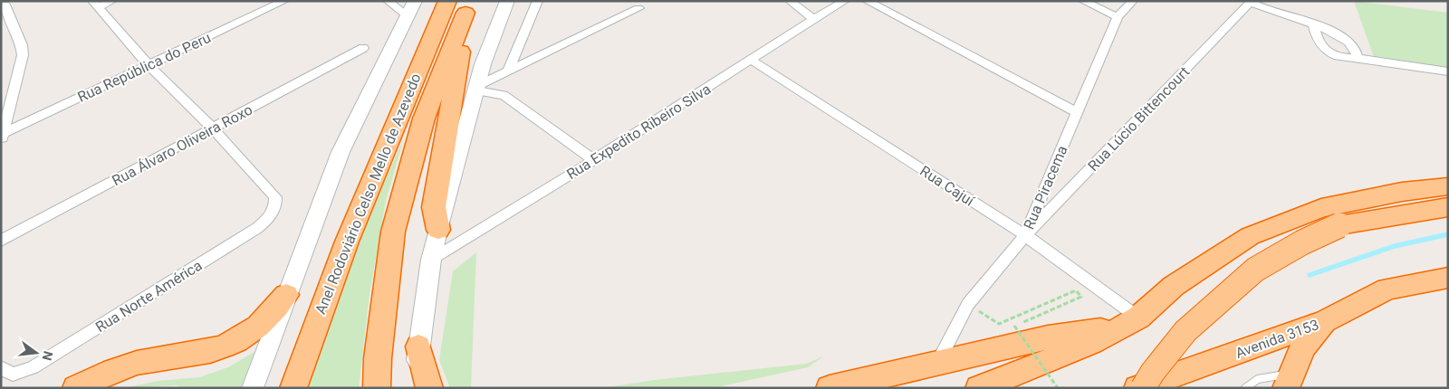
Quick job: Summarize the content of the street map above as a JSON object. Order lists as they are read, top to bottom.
{
  "streets": {
    "highway": ["Anel Rodoviário Celso Mello de Azevedo", "Avenida 3153"],
    "street": [
      "Rua República do Peru",
      "Rua Lúcio Bittencourt",
      "Rua Expedito Ribeiro Silva",
      "Rua Álvaro Oliveira Roxo",
      "Rua Cajuí",
      "Rua Piracema",
      "Rua Norte América"
    ]
  },
  "crossings": [
    ["Rua Lúcio Bittencourt", "Rua Cajuí"],
    ["Rua Lúcio Bittencourt", "Rua Piracema"],
    ["Rua Expedito Ribeiro Silva", "Rua Cajuí"],
    ["Rua Álvaro Oliveira Roxo", "Rua Norte América"],
    ["Rua Cajuí", "Rua Piracema"]
  ],
  "north": "right"
}
